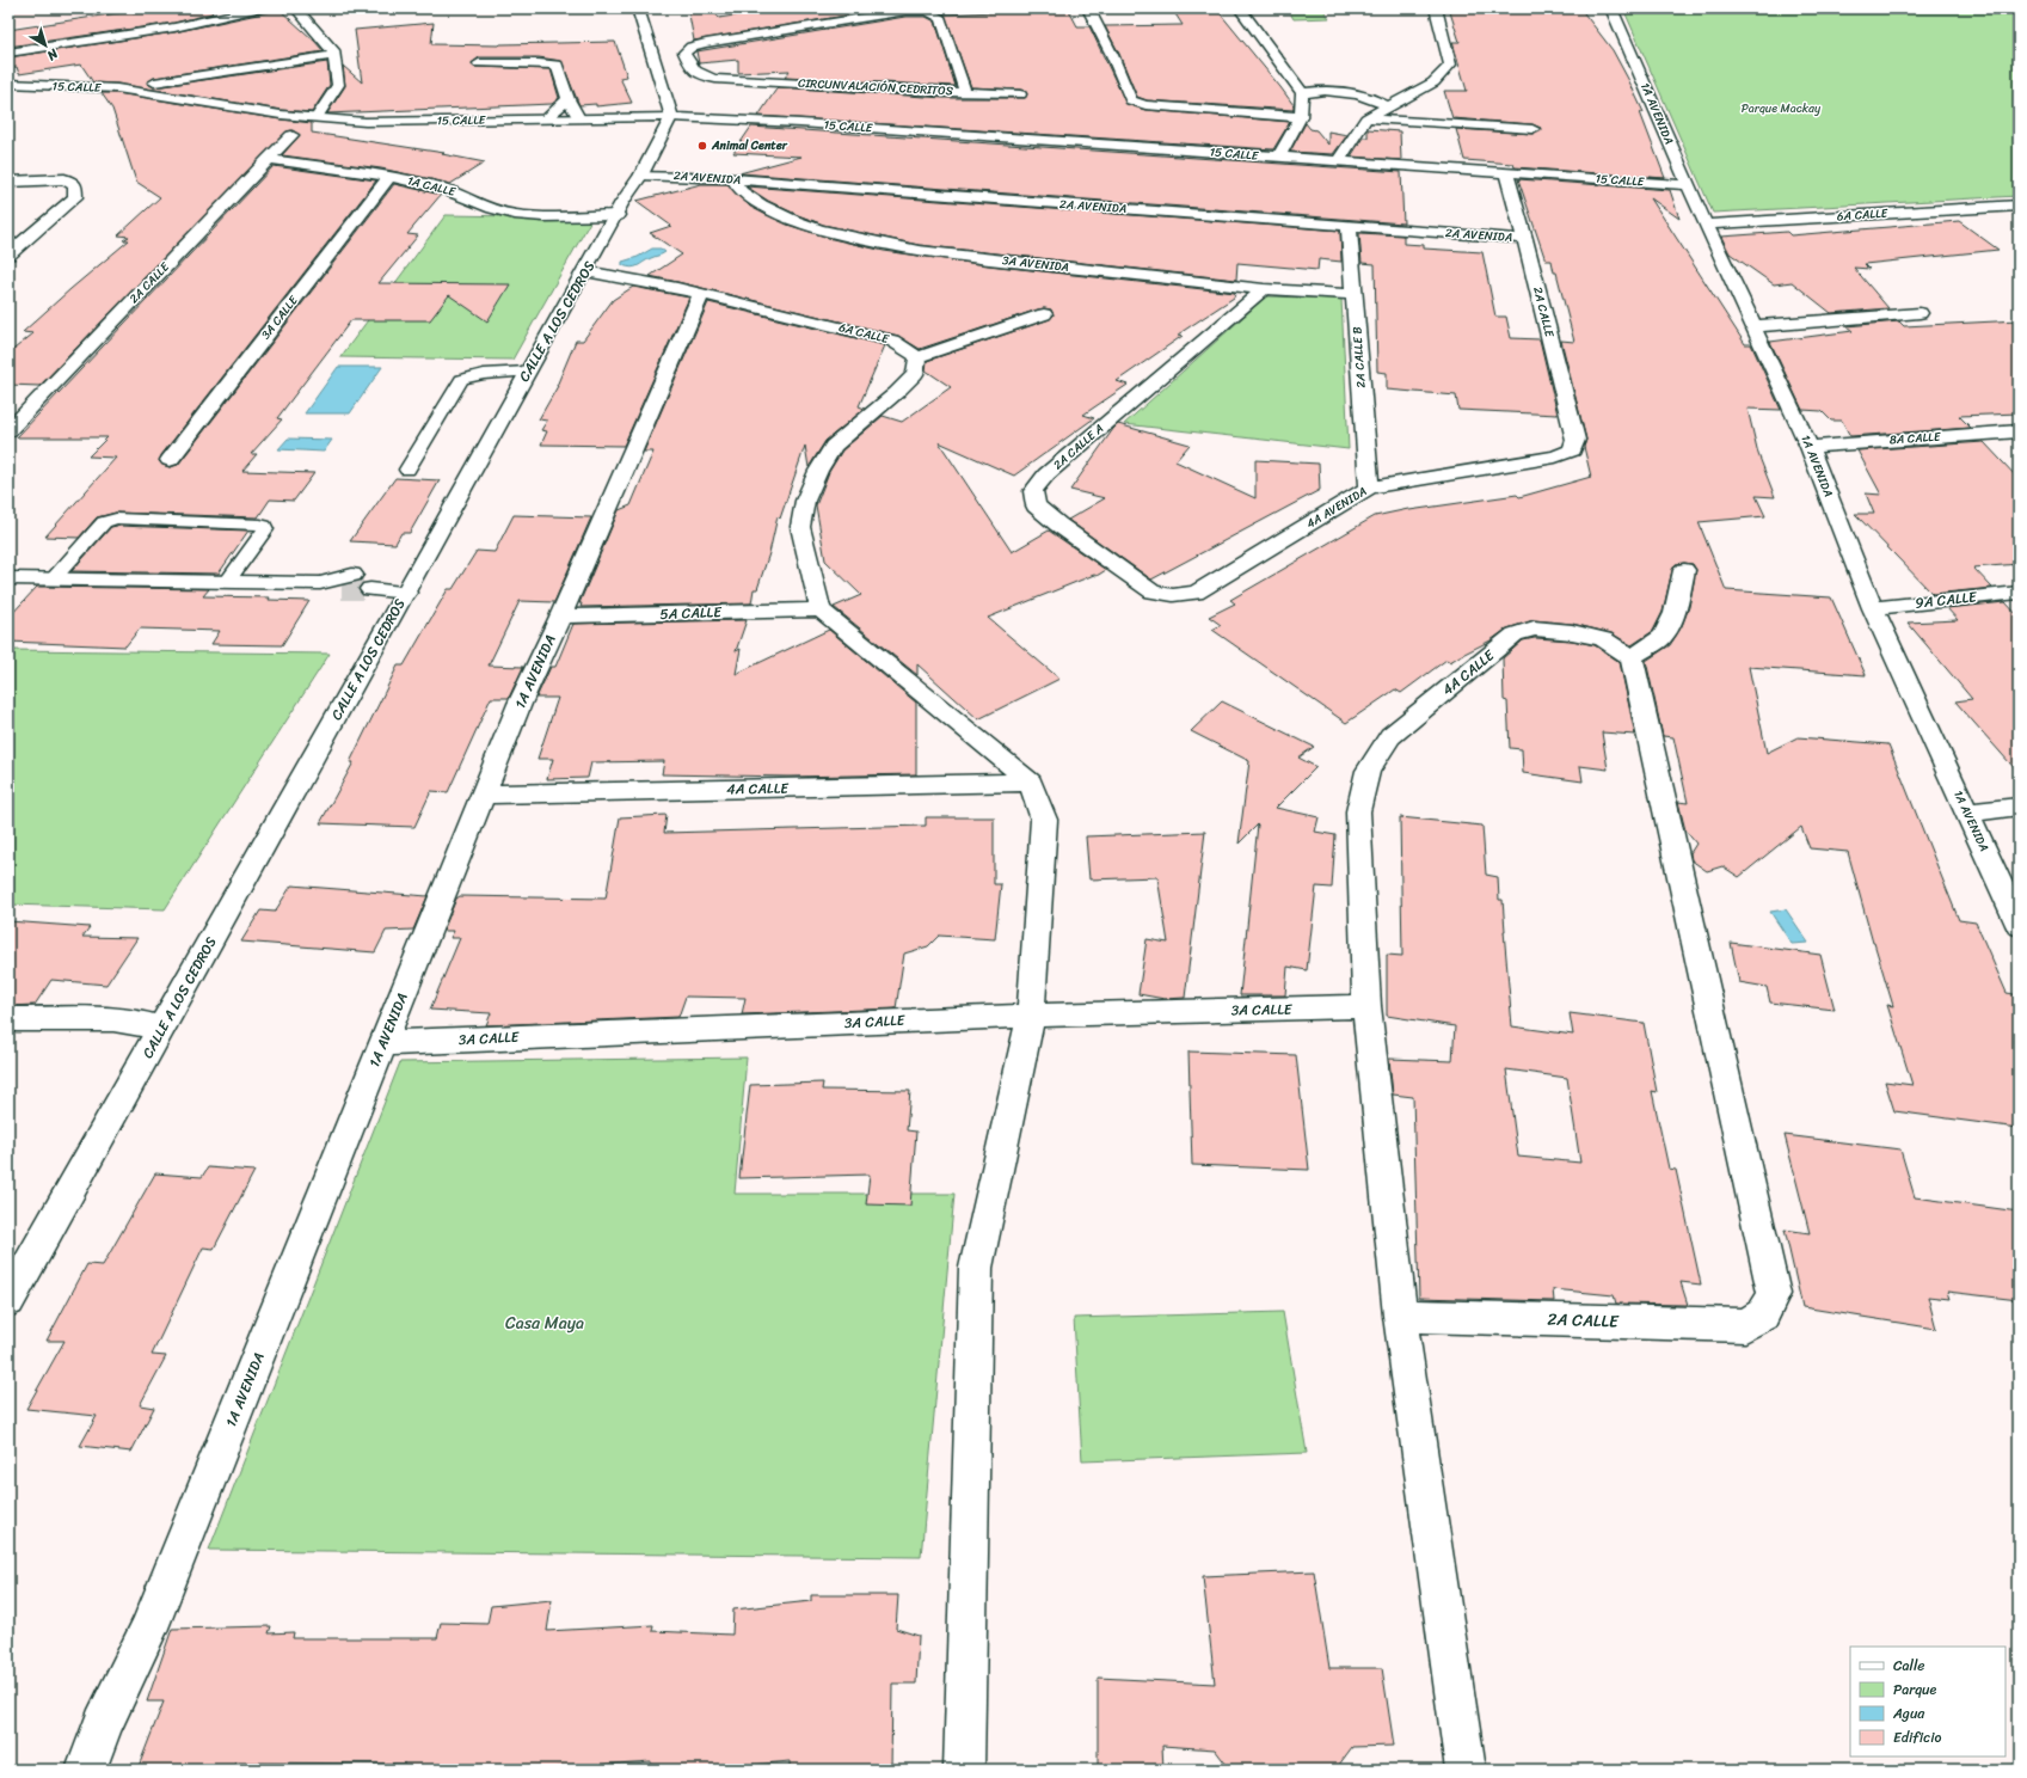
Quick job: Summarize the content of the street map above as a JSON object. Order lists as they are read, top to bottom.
{
  "streets": {
    "street": [
      "15 CALLE",
      "CIRCUNVALACIÓN CEDRITOS",
      "1A AVENIDA",
      "2A AVENIDA",
      "1A CALLE",
      "6A CALLE",
      "3A AVENIDA",
      "2A CALLE",
      "3A CALLE",
      "CALLE A LOS CEDROS",
      "2A CALLE B",
      "8A CALLE",
      "2A CALLE A",
      "4A AVENIDA",
      "9A CALLE",
      "5A CALLE",
      "4A CALLE"
    ]
  },
  "crossings": [
    ["15 CALLE", "1A AVENIDA"],
    ["15 CALLE", "2A CALLE"],
    ["15 CALLE", "CALLE A LOS CEDROS"],
    ["1A AVENIDA", "6A CALLE"],
    ["1A AVENIDA", "3A CALLE"],
    ["1A AVENIDA", "8A CALLE"],
    ["1A AVENIDA", "9A CALLE"],
    ["1A AVENIDA", "5A CALLE"],
    ["1A AVENIDA", "4A CALLE"],
    ["2A AVENIDA", "3A AVENIDA"],
    ["2A AVENIDA", "2A CALLE"],
    ["2A AVENIDA", "CALLE A LOS CEDROS"],
    ["2A AVENIDA", "2A CALLE B"],
    ["1A CALLE", "2A CALLE"],
    ["1A CALLE", "3A CALLE"],
    ["1A CALLE", "CALLE A LOS CEDROS"],
    ["6A CALLE", "CALLE A LOS CEDROS"],
    ["3A AVENIDA", "2A CALLE B"],
    ["3A AVENIDA", "2A CALLE A"],
    ["2A CALLE", "4A AVENIDA"],
    ["2A CALLE", "4A CALLE"],
    ["3A CALLE", "4A CALLE"],
    ["2A CALLE B", "4A AVENIDA"],
    ["2A CALLE A", "4A AVENIDA"]
  ],
  "parks": ["Parque Mackay", "Casa Maya"],
  "places": ["Animal Center"],
  "legend": [
    "Calle",
    "Parque",
    "Agua",
    "Edificio"
  ],
  "north": "bottom right"
}
